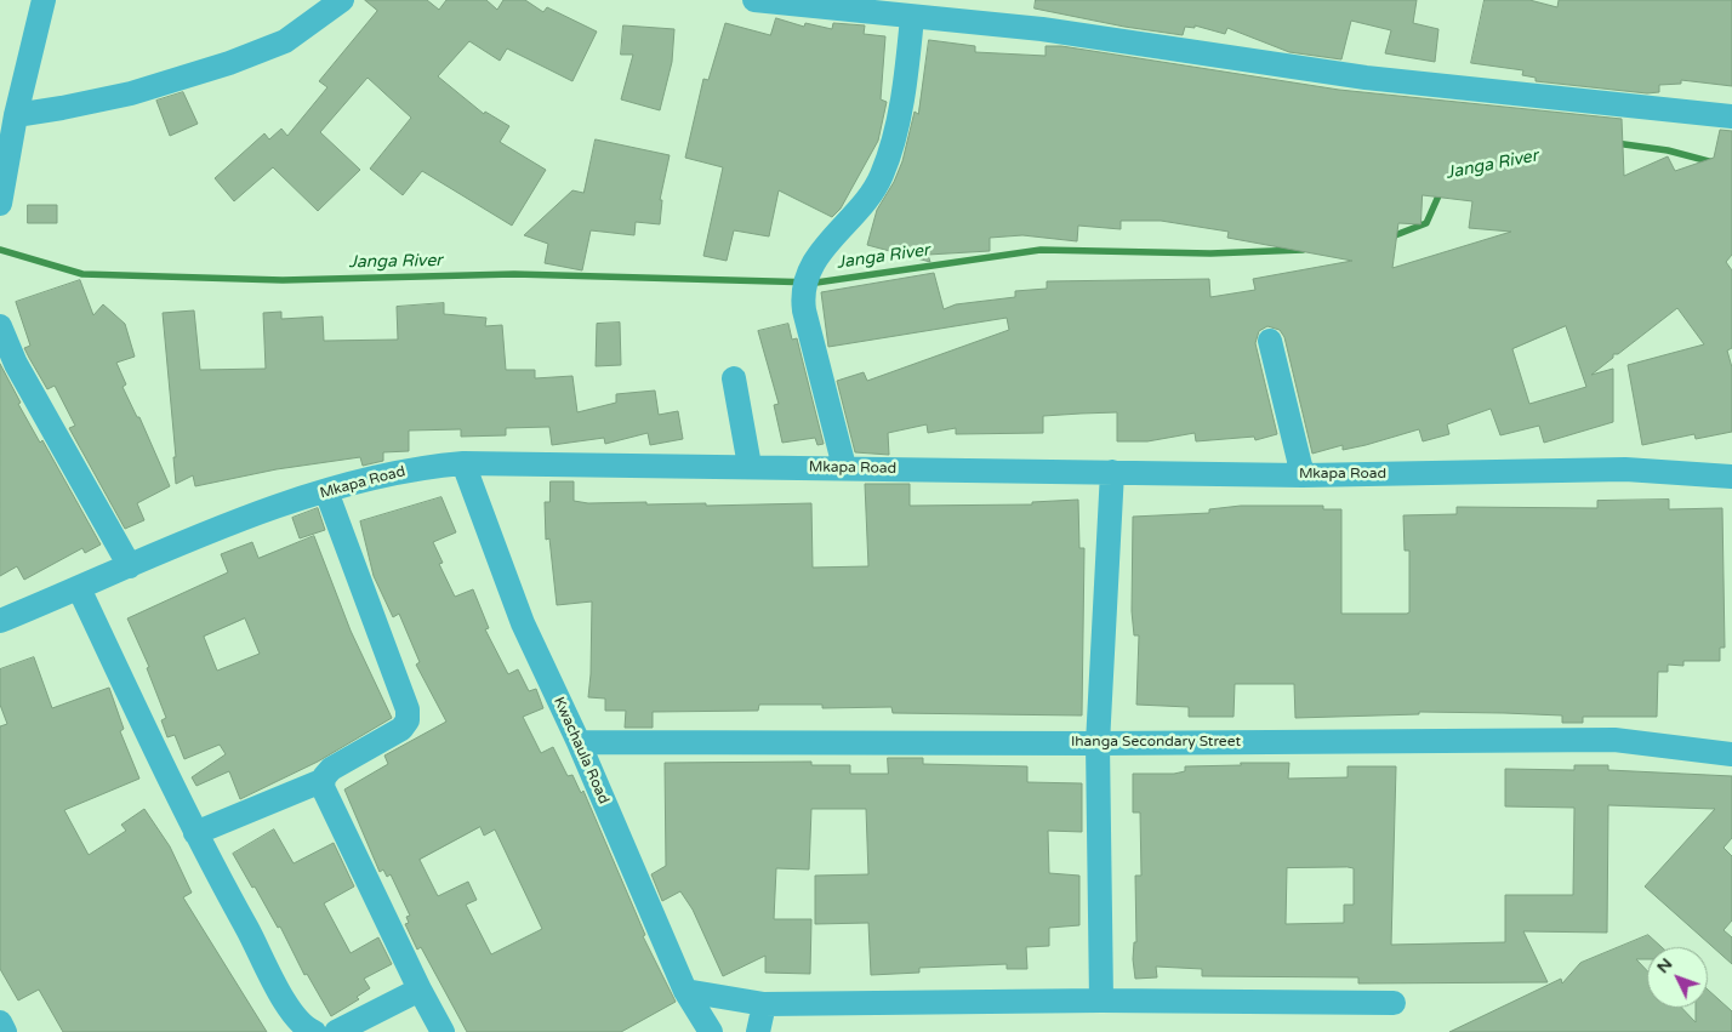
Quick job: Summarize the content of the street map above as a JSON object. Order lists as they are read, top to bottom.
{
  "streets": {
    "street": ["Mkapa Road", "Ihanga Secondary Street", "Kwachaula Road"]
  },
  "crossings": [
    ["Mkapa Road", "Kwachaula Road"],
    ["Ihanga Secondary Street", "Kwachaula Road"]
  ],
  "water": ["Janga River"],
  "north": "top left"
}
